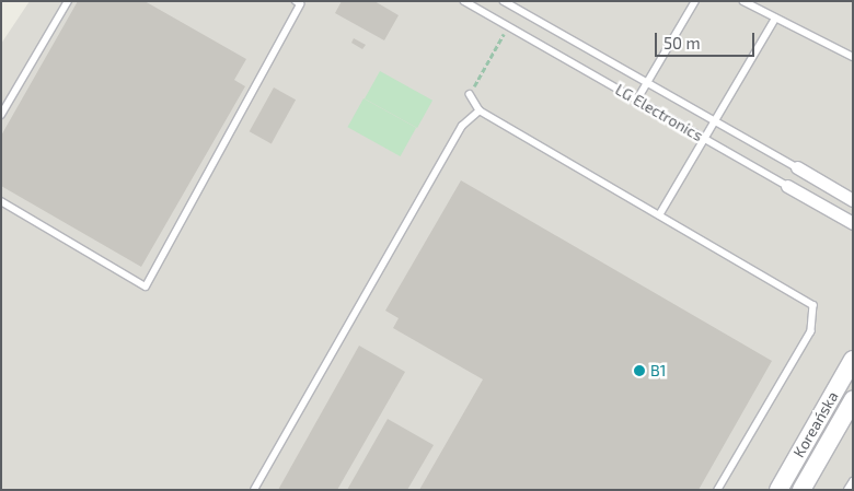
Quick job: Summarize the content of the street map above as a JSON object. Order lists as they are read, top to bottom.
{
  "streets": {
    "street": ["LG Electronics", "Koreańska"]
  },
  "places": ["B1"],
  "scale_bar": "50 m"
}
